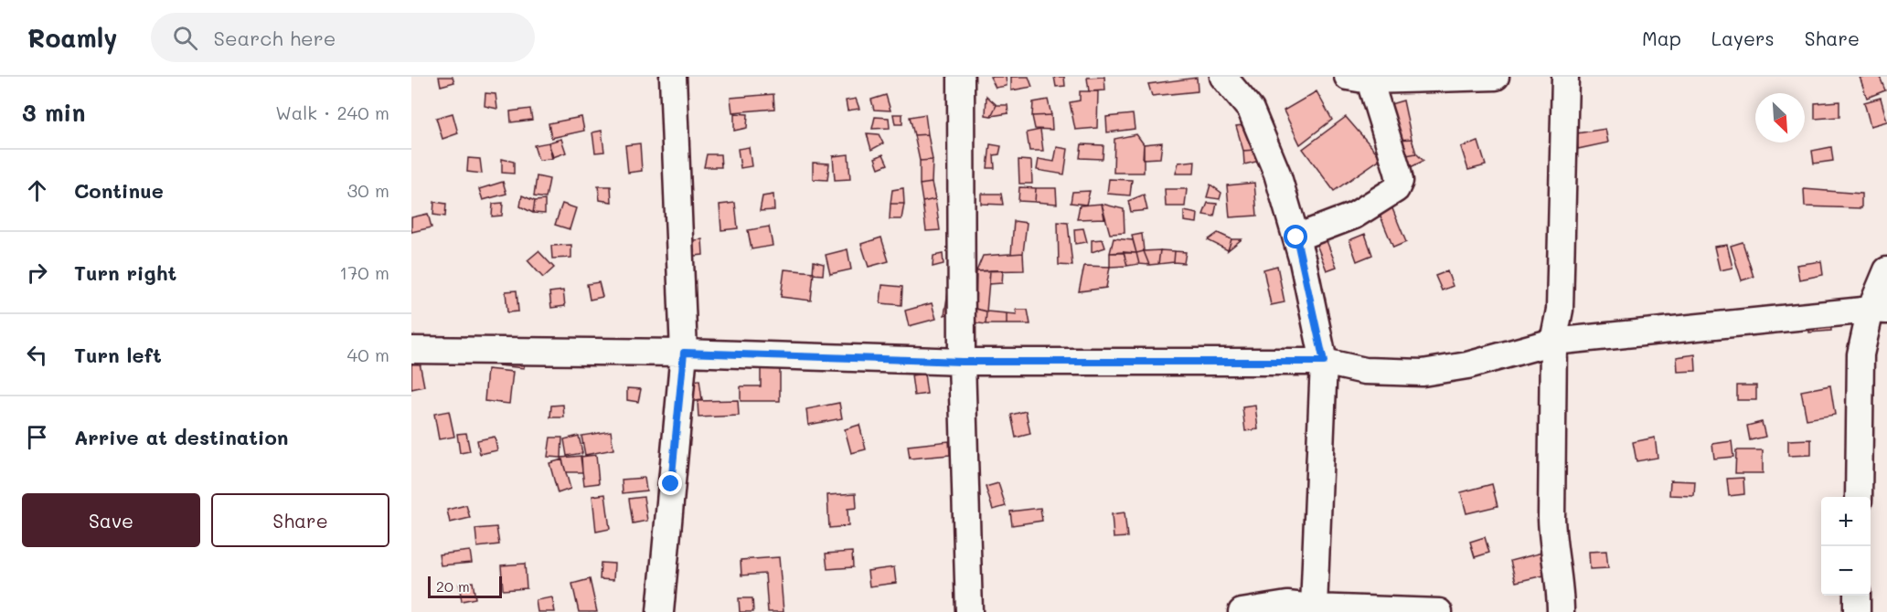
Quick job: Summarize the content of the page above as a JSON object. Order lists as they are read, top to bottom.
{
  "scale_bar": "20 m",
  "north": "bottom right",
  "page": {
    "header": "Roamly",
    "search": "Search here",
    "nav": ["Map", "Layers", "Share"],
    "heading": ["3 min", "Walk · 240 m"],
    "list": [
      ["Continue", "30 m"],
      ["Turn right", "170 m"],
      ["Turn left", "40 m"],
      "Arrive at destination"
    ],
    "buttons": ["Save", "Share"],
    "map_buttons": ["+", "−"],
    "scale": "20 m"
  }
}
